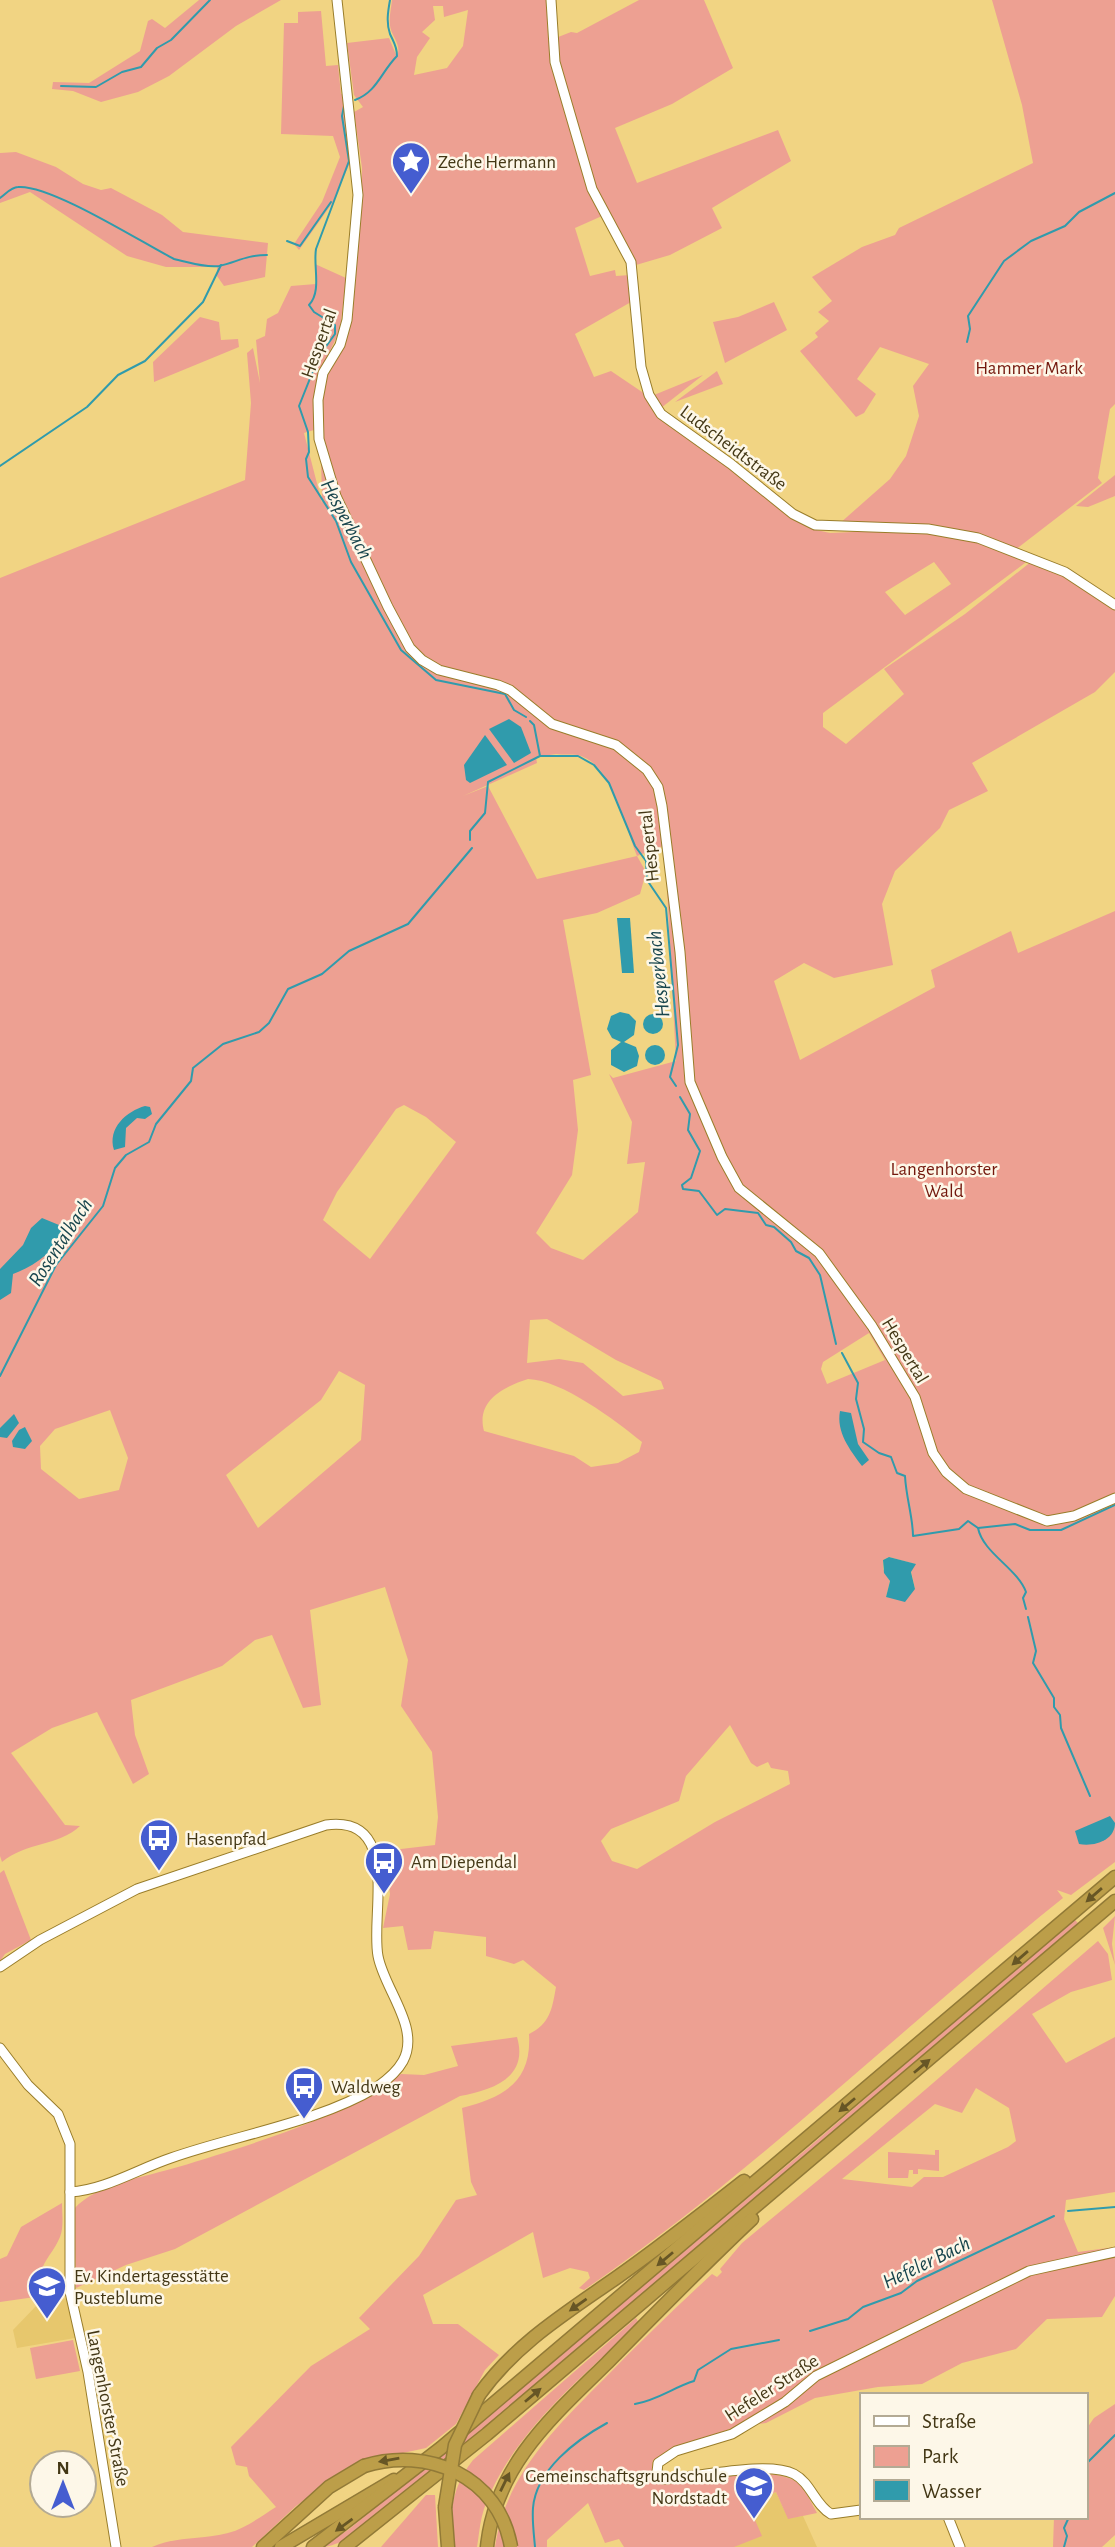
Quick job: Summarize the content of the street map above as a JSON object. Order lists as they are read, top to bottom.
{
  "streets": {
    "main road": [
      "Hespertal",
      "Ludscheidtstraße",
      "Hefeler Straße",
      "Langenhorster Straße"
    ]
  },
  "water": ["Hesperbach", "Rosentalbach", "Hefeler Bach"],
  "parks": ["Hammer Mark", "Langenhorster Wald"],
  "places": {
    "place": ["Zeche Hermann"],
    "bus stop": ["Hasenpfad", "Am Diependal", "Waldweg"],
    "school or university": ["Ev. Kindertagesstätte Pusteblume", "Gemeinschaftsgrundschule Nordstadt"]
  },
  "legend": ["Straße", "Park", "Wasser"],
  "north": "top"
}
